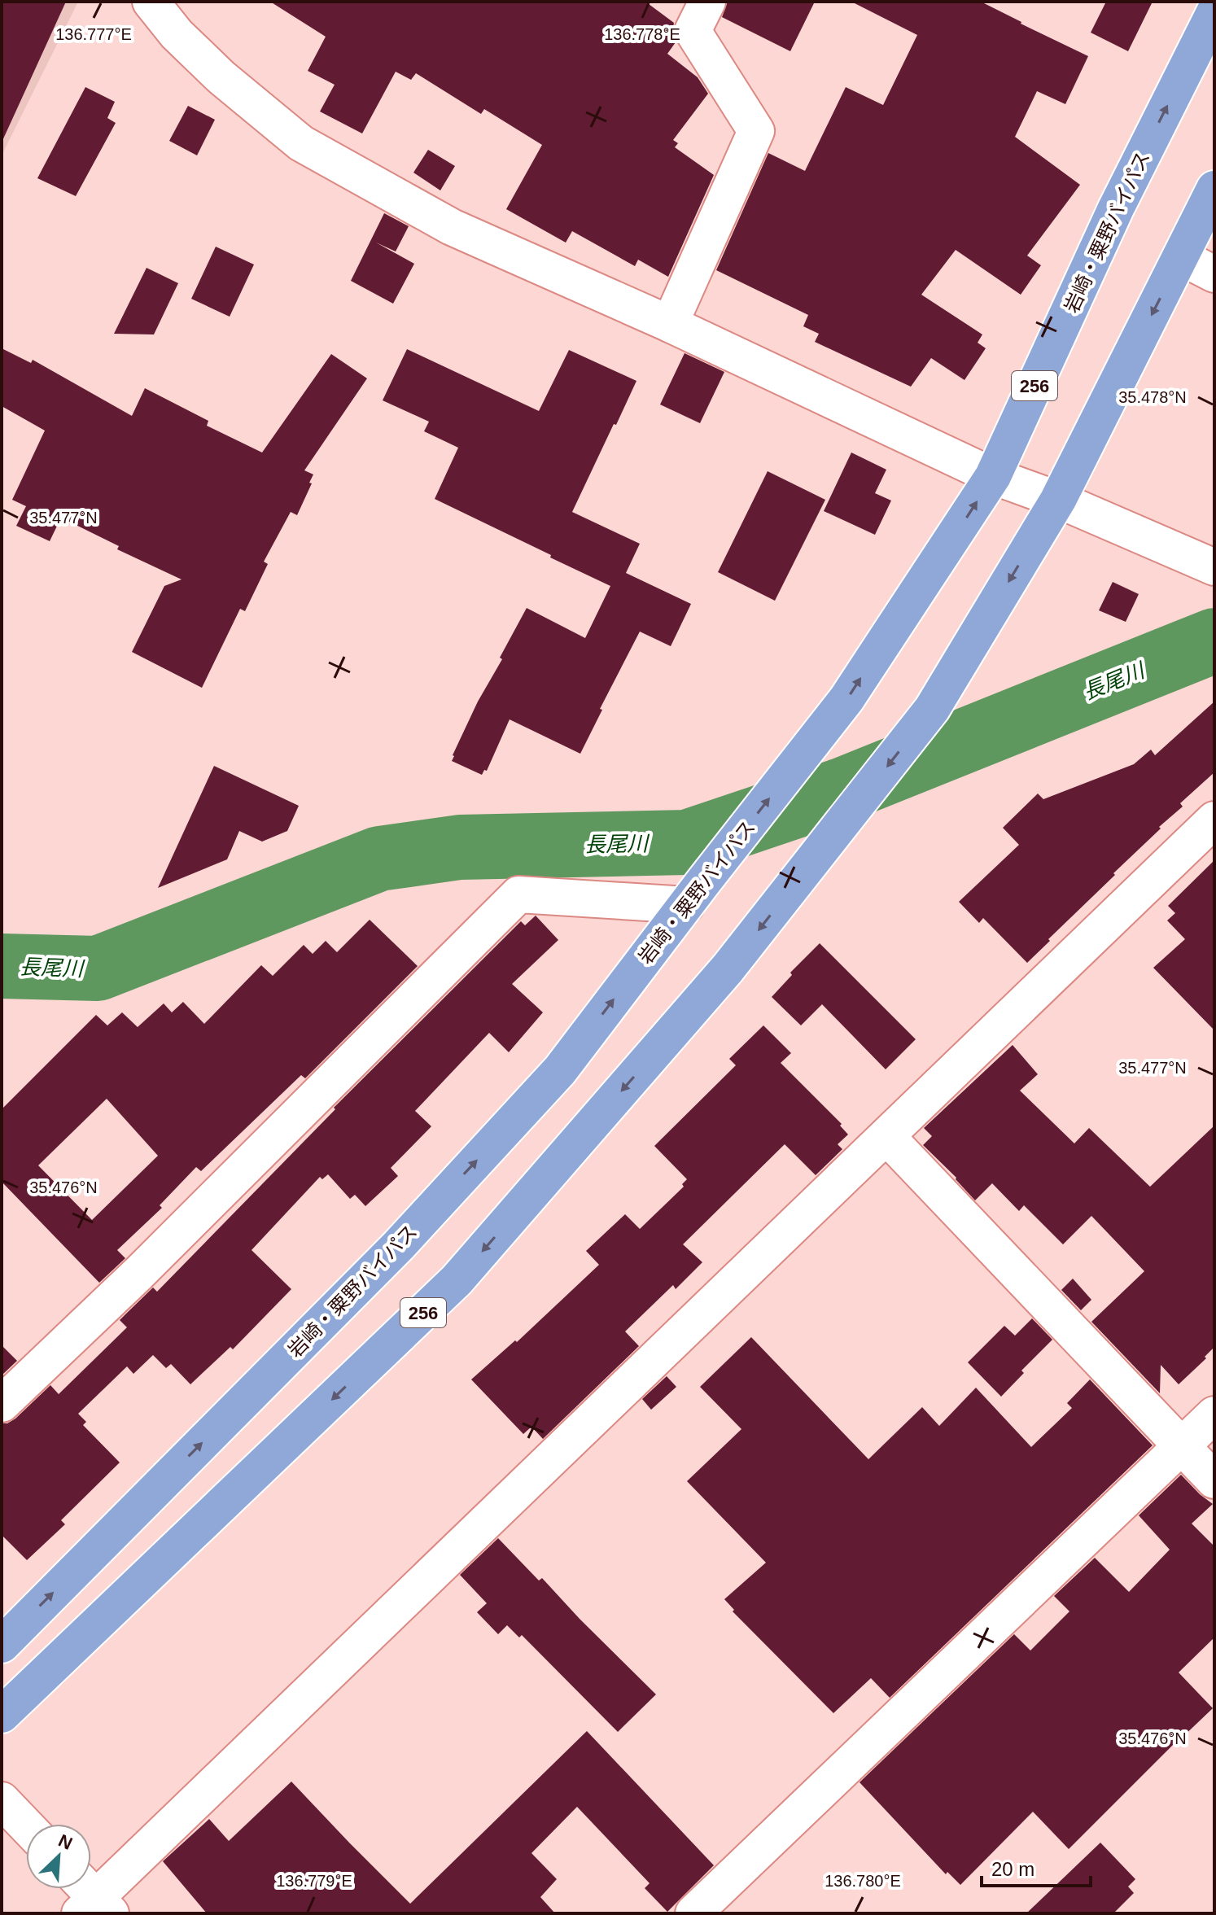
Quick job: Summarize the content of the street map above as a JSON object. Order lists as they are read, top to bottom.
{
  "streets": {
    "highway": ["岩崎・粟野バイパス", "256"]
  },
  "water": ["長尾川"],
  "scale_bar": "20 m",
  "north": "top right",
  "coordinates": [
    "136.777°E",
    "136.778°E",
    "35.478°N",
    "35.477°N",
    "35.476°N",
    "136.779°E",
    "136.780°E"
  ]
}
